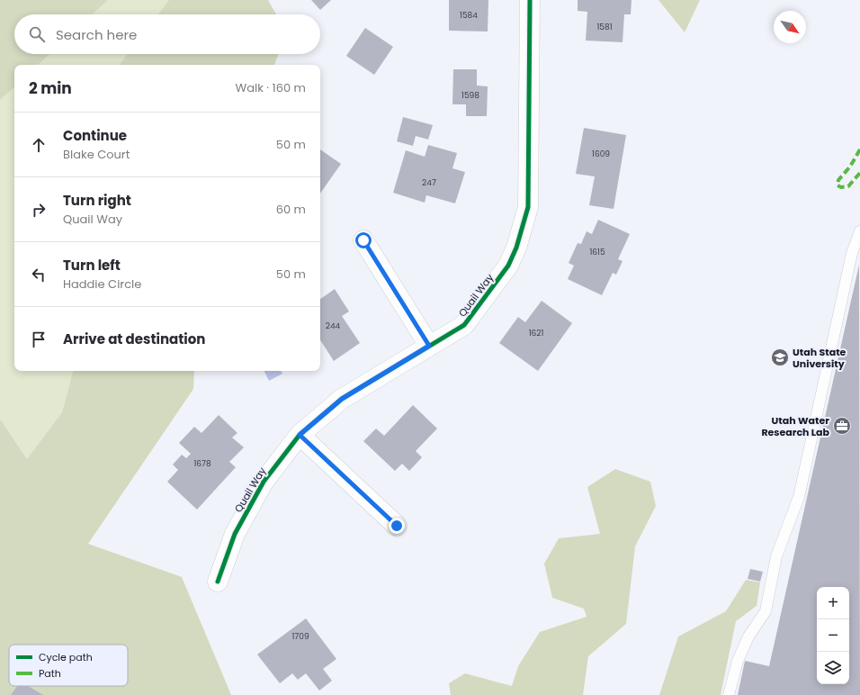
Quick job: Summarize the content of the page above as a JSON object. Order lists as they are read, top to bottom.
{
  "streets": {
    "street": ["Quail Way"]
  },
  "places": {
    "school or university": ["Utah State University"],
    "office": ["Utah Water Research Lab"]
  },
  "house_numbers": [
    "1584",
    "1581",
    "1598",
    "1609",
    "247",
    "1615",
    "244",
    "1621",
    "1678",
    "1709"
  ],
  "legend": ["Cycle path", "Path"],
  "north": "bottom right",
  "page": {
    "search": "Search here",
    "heading": ["2 min", "Walk · 160 m"],
    "list": [
      ["Continue", "Blake Court", "50 m"],
      ["Turn right", "Quail Way", "60 m"],
      ["Turn left", "Haddie Circle", "50 m"],
      "Arrive at destination"
    ],
    "map_buttons": ["+", "−"]
  }
}
